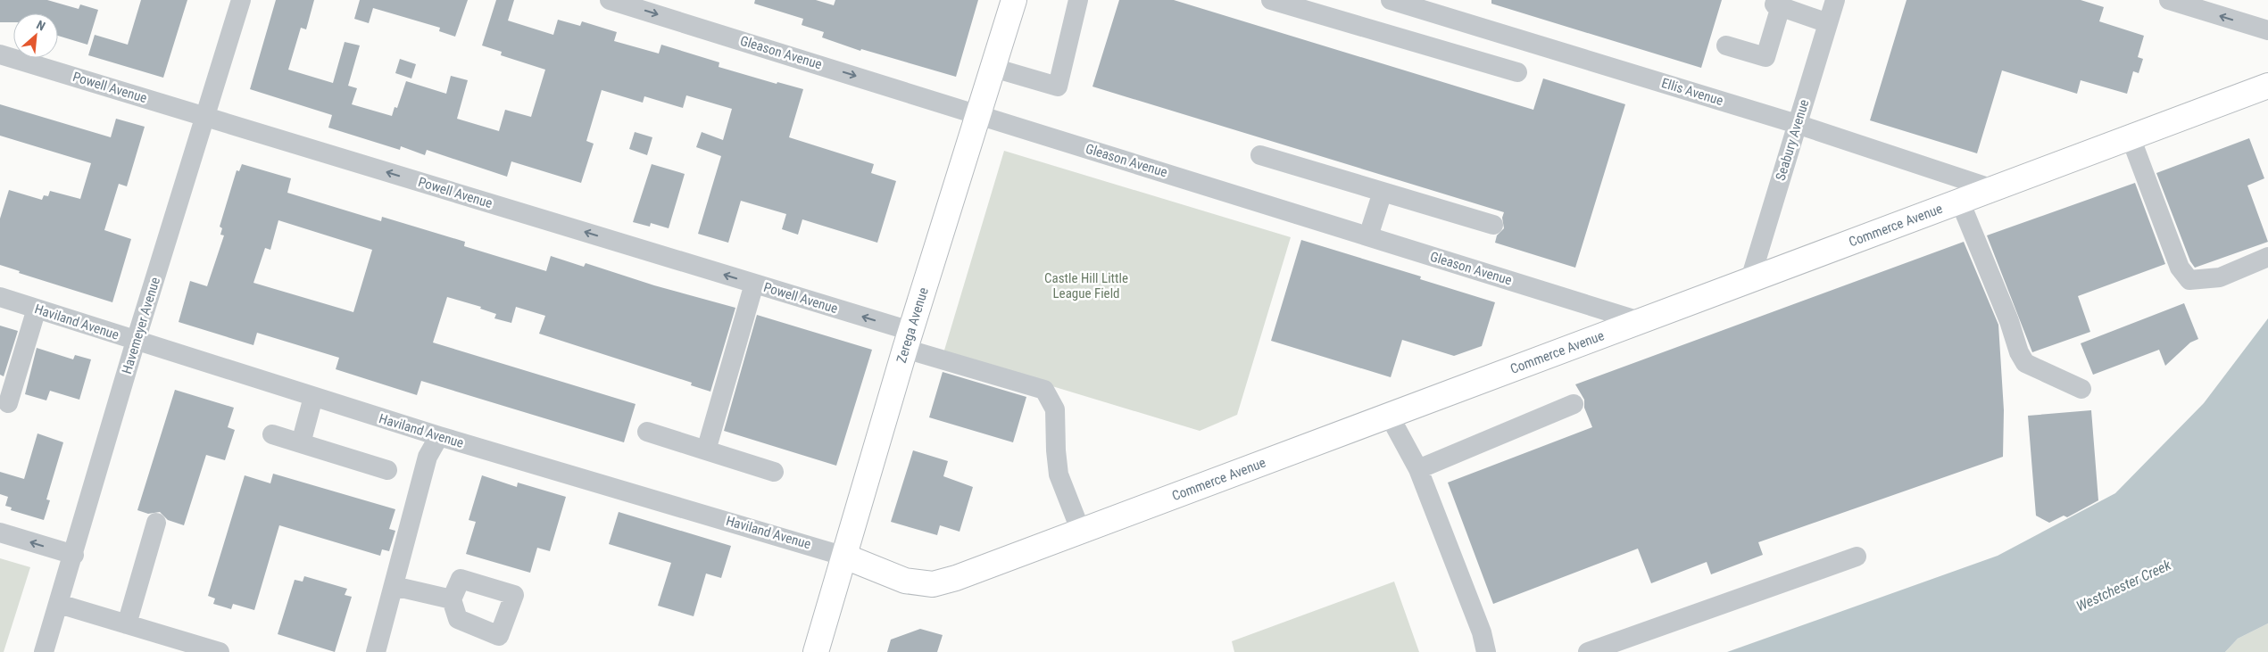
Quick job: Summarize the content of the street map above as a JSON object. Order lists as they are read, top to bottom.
{
  "streets": {
    "main road": ["Commerce Avenue", "Zerega Avenue"],
    "street": [
      "Gleason Avenue",
      "Powell Avenue",
      "Ellis Avenue",
      "Seabury Avenue",
      "Haviland Avenue",
      "Havemeyer Avenue"
    ]
  },
  "crossings": [
    ["Gleason Avenue", "Commerce Avenue"],
    ["Gleason Avenue", "Zerega Avenue"],
    ["Powell Avenue", "Commerce Avenue"],
    ["Powell Avenue", "Havemeyer Avenue"],
    ["Powell Avenue", "Zerega Avenue"],
    ["Ellis Avenue", "Seabury Avenue"],
    ["Ellis Avenue", "Commerce Avenue"],
    ["Seabury Avenue", "Commerce Avenue"],
    ["Commerce Avenue", "Haviland Avenue"],
    ["Commerce Avenue", "Zerega Avenue"],
    ["Haviland Avenue", "Havemeyer Avenue"],
    ["Haviland Avenue", "Zerega Avenue"]
  ],
  "one_way": ["Gleason Avenue", "Powell Avenue"],
  "water": ["Westchester Creek"],
  "parks": ["Castle Hill Little League Field"],
  "north": "top right"
}
